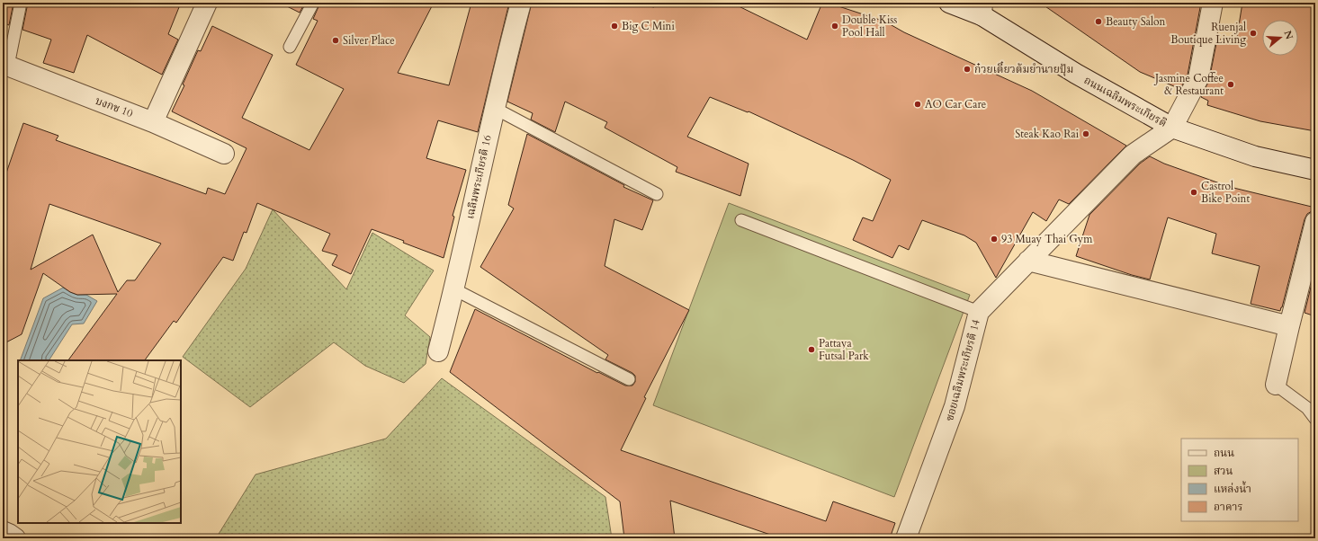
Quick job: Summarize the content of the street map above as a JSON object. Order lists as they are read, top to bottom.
{
  "streets": {
    "street": [
      "ถนนเฉลิมพระเกียรติ",
      "บงกช 10",
      "เฉลิมพระเกียรติ 16",
      "ซอยเฉลิมพระเกียรติ 14"
    ]
  },
  "crossings": [
    ["ถนนเฉลิมพระเกียรติ", "ซอยเฉลิมพระเกียรติ 14"]
  ],
  "places": [
    "Beauty Salon",
    "Big C Mini",
    "Double Kiss Pool Hall",
    "Ruenjal Boutique Living",
    "Silver Place",
    "ก๋วยเตี๋ยวต้มยำนายปุ้ม",
    "Jasmine Coffee & Restaurant",
    "AO Car Care",
    "Steak Kao Rai",
    "Castrol Bike Point",
    "93 Muay Thai Gym",
    "Pattaya Futsal Park"
  ],
  "legend": [
    "ถนน",
    "สวน",
    "แหล่งน้ำ",
    "อาคาร"
  ],
  "north": "right"
}
